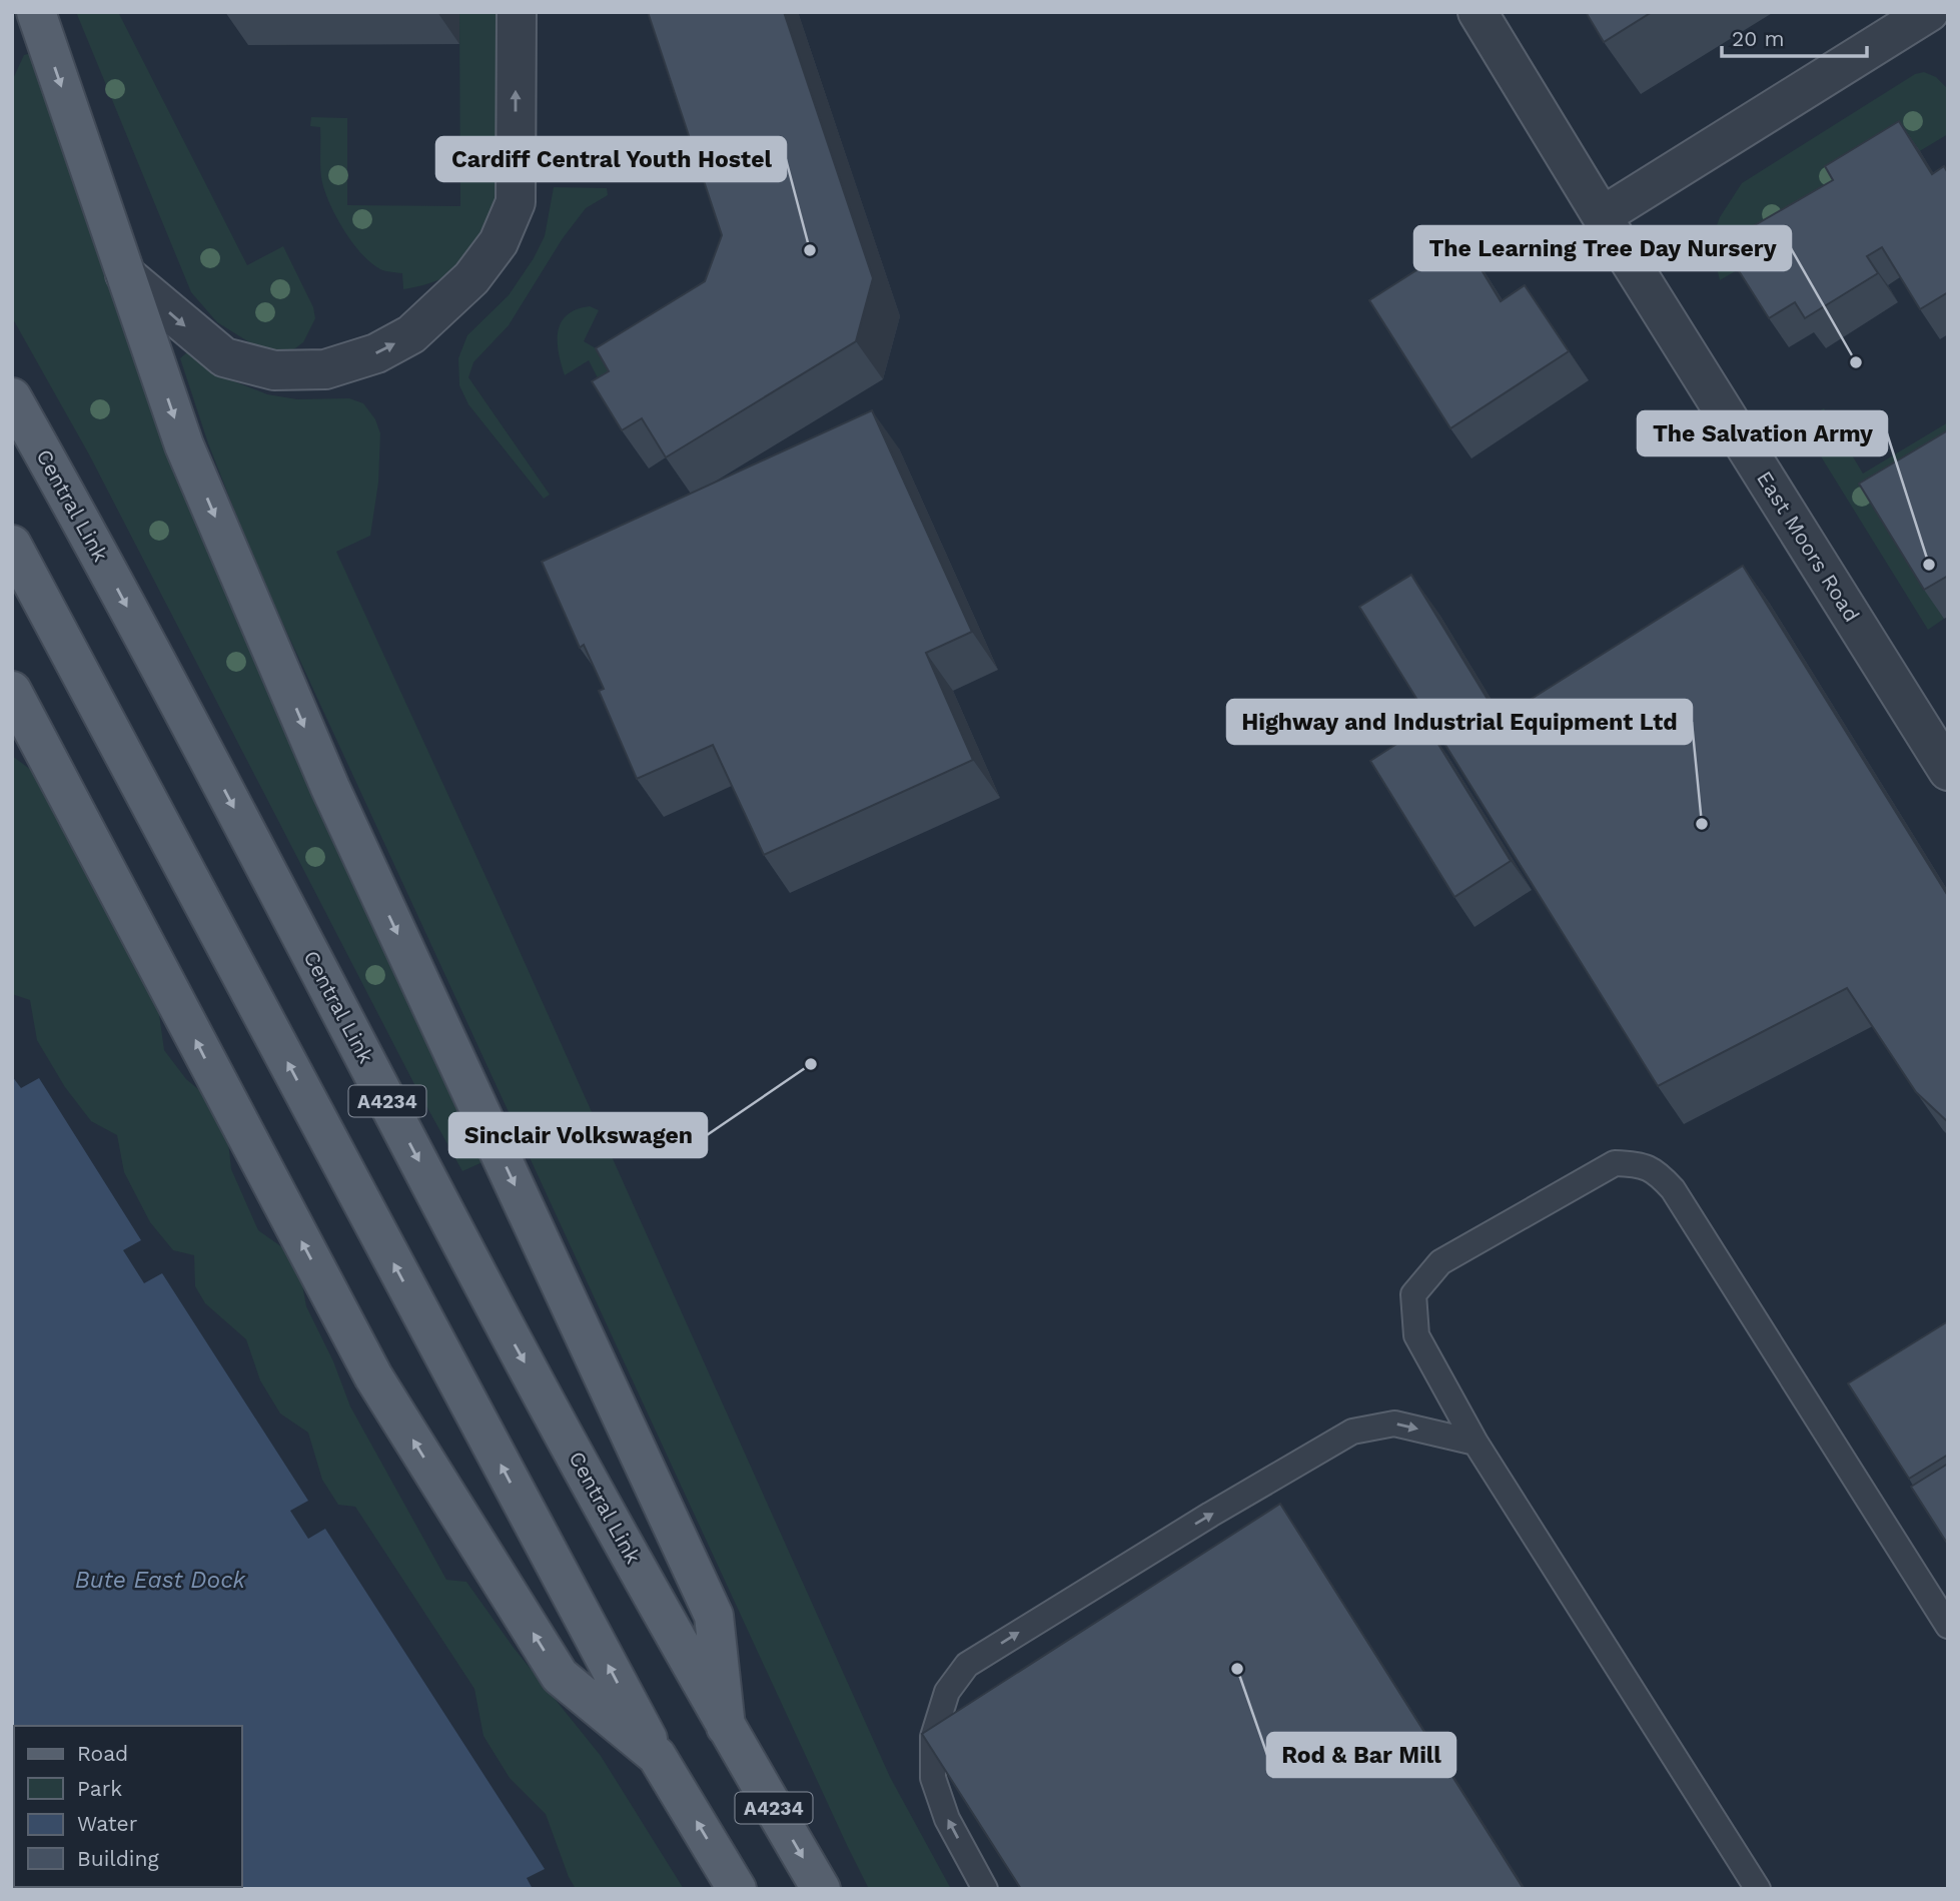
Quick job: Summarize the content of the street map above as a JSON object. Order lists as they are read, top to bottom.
{
  "streets": {
    "main road": ["Central Link", "A4234"],
    "street": ["East Moors Road"]
  },
  "crossings": [
    ["Central Link", "A4234"]
  ],
  "water": ["Bute East Dock"],
  "places": [
    "Cardiff Central Youth Hostel",
    "The Learning Tree Day Nursery",
    "The Salvation Army",
    "Highway and Industrial Equipment Ltd",
    "Sinclair Volkswagen",
    "Rod & Bar Mill"
  ],
  "legend": [
    "Road",
    "Park",
    "Water",
    "Building"
  ],
  "scale_bar": "20 m"
}
